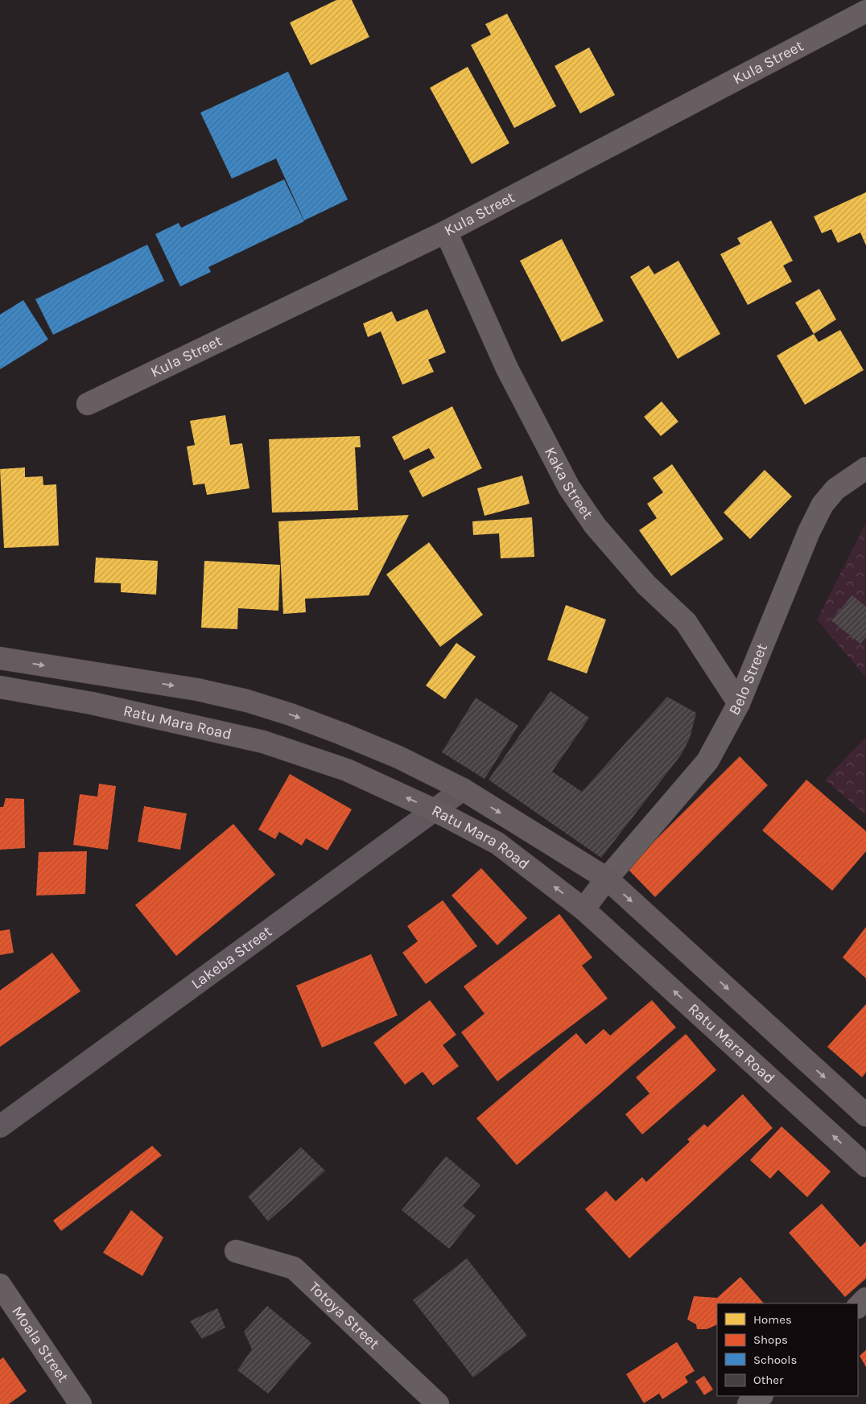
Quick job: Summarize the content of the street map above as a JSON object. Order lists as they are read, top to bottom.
{
  "streets": {
    "highway": ["Ratu Mara Road"],
    "main road": ["Lakeba Street"],
    "street": [
      "Kula Street",
      "Kaka Street",
      "Belo Street",
      "Totoya Street",
      "Moala Street"
    ]
  },
  "crossings": [
    ["Kula Street", "Kaka Street"],
    ["Kaka Street", "Belo Street"],
    ["Ratu Mara Road", "Lakeba Street"]
  ],
  "legend": [
    "Homes",
    "Shops",
    "Schools",
    "Other"
  ]
}
